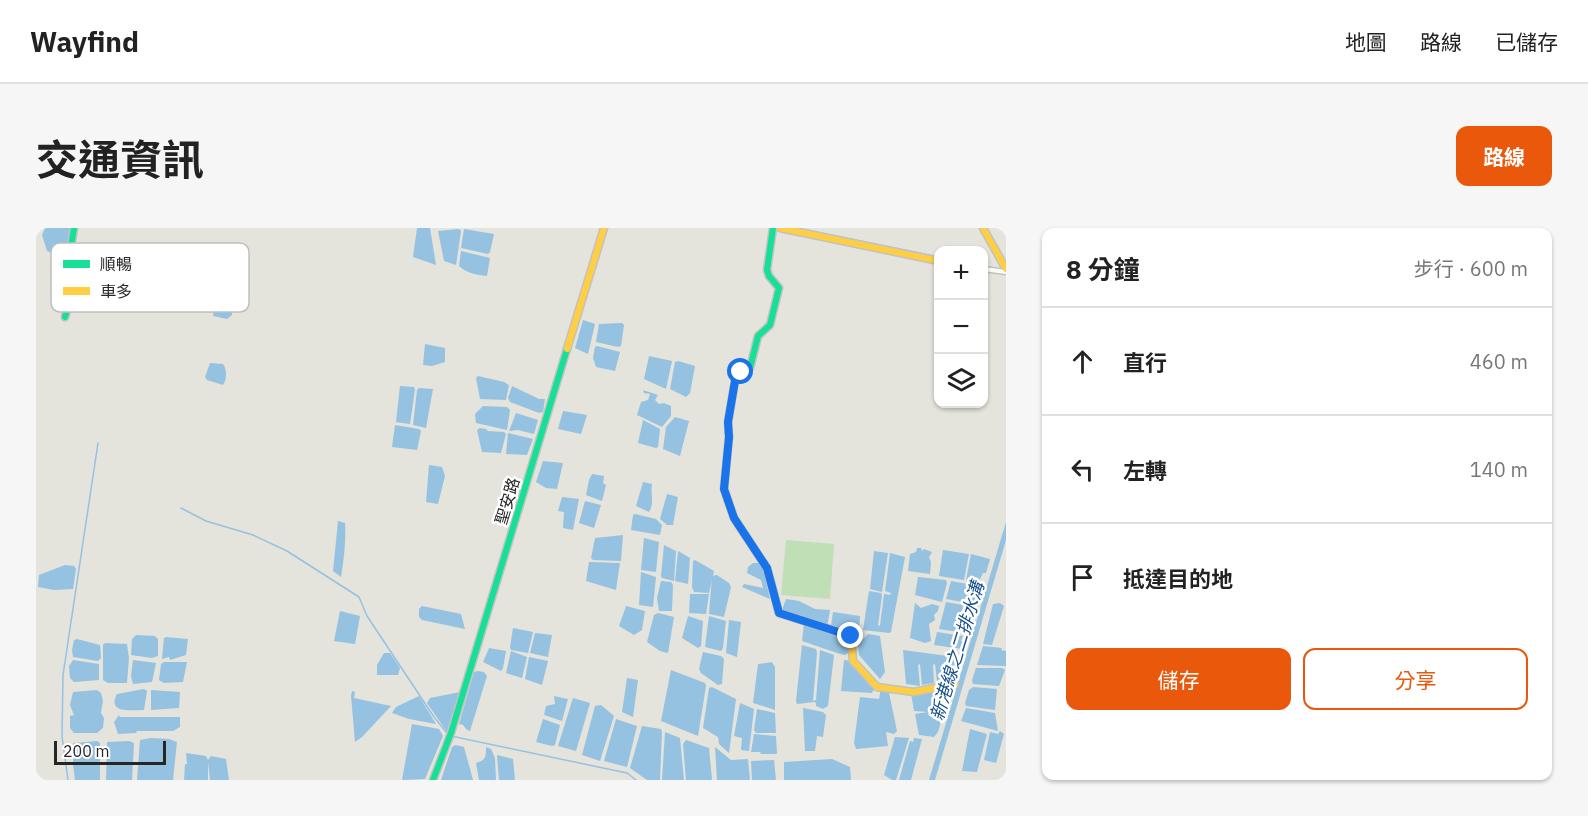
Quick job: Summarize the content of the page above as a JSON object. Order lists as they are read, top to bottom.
{
  "streets": {
    "street": ["聖安路"]
  },
  "water": ["新港線之二排水溝"],
  "legend": ["順暢", "車多"],
  "scale_bar": "200 m",
  "page": {
    "header": "Wayfind",
    "nav": ["地圖", "路線", "已儲存"],
    "title": "交通資訊",
    "buttons": [
      "路線",
      ["儲存", "分享"]
    ],
    "heading": ["8 分鐘", "步行 · 600 m"],
    "map_buttons": ["+", "−"],
    "list": [
      ["直行", "460 m"],
      ["左轉", "140 m"],
      "抵達目的地"
    ],
    "scale": "200 m"
  }
}
